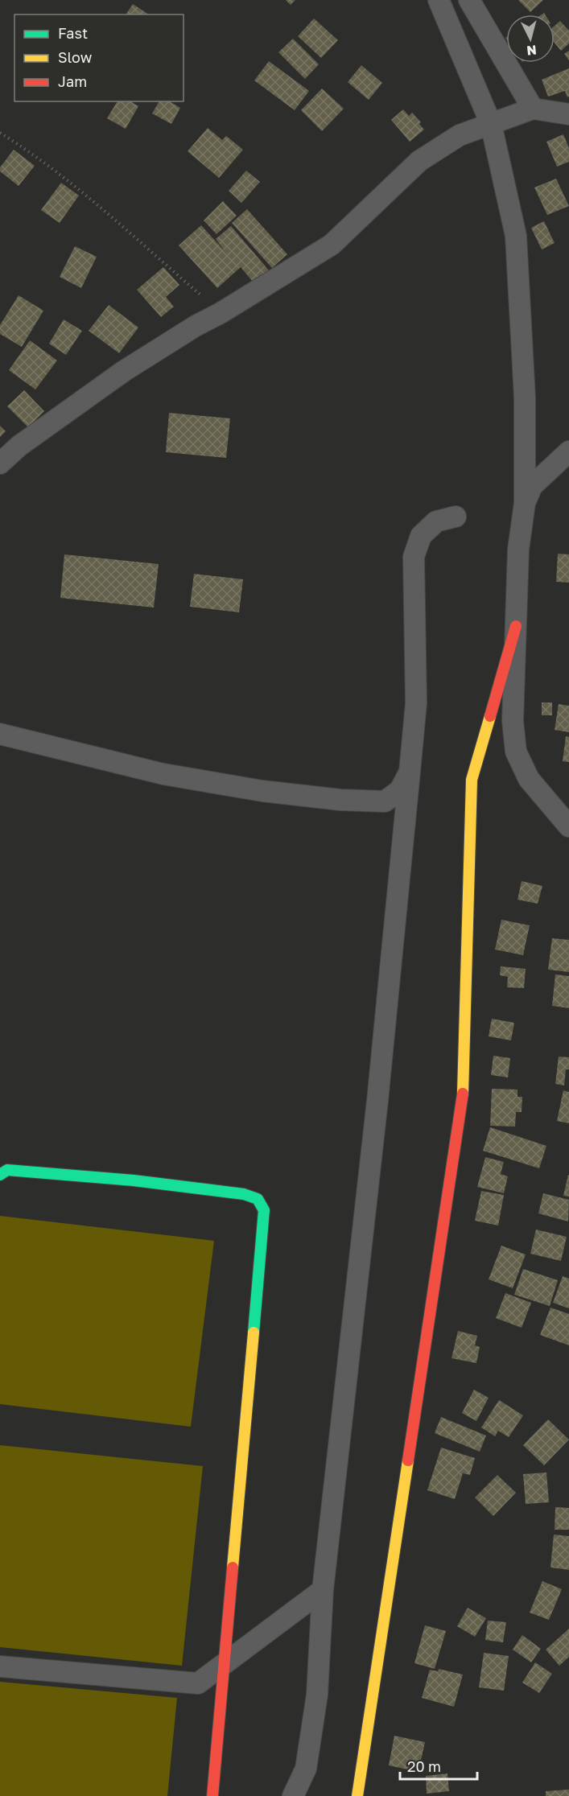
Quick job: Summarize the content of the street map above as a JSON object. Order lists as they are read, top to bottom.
{
  "legend": ["Fast", "Slow", "Jam"],
  "scale_bar": "20 m",
  "north": "bottom"
}
